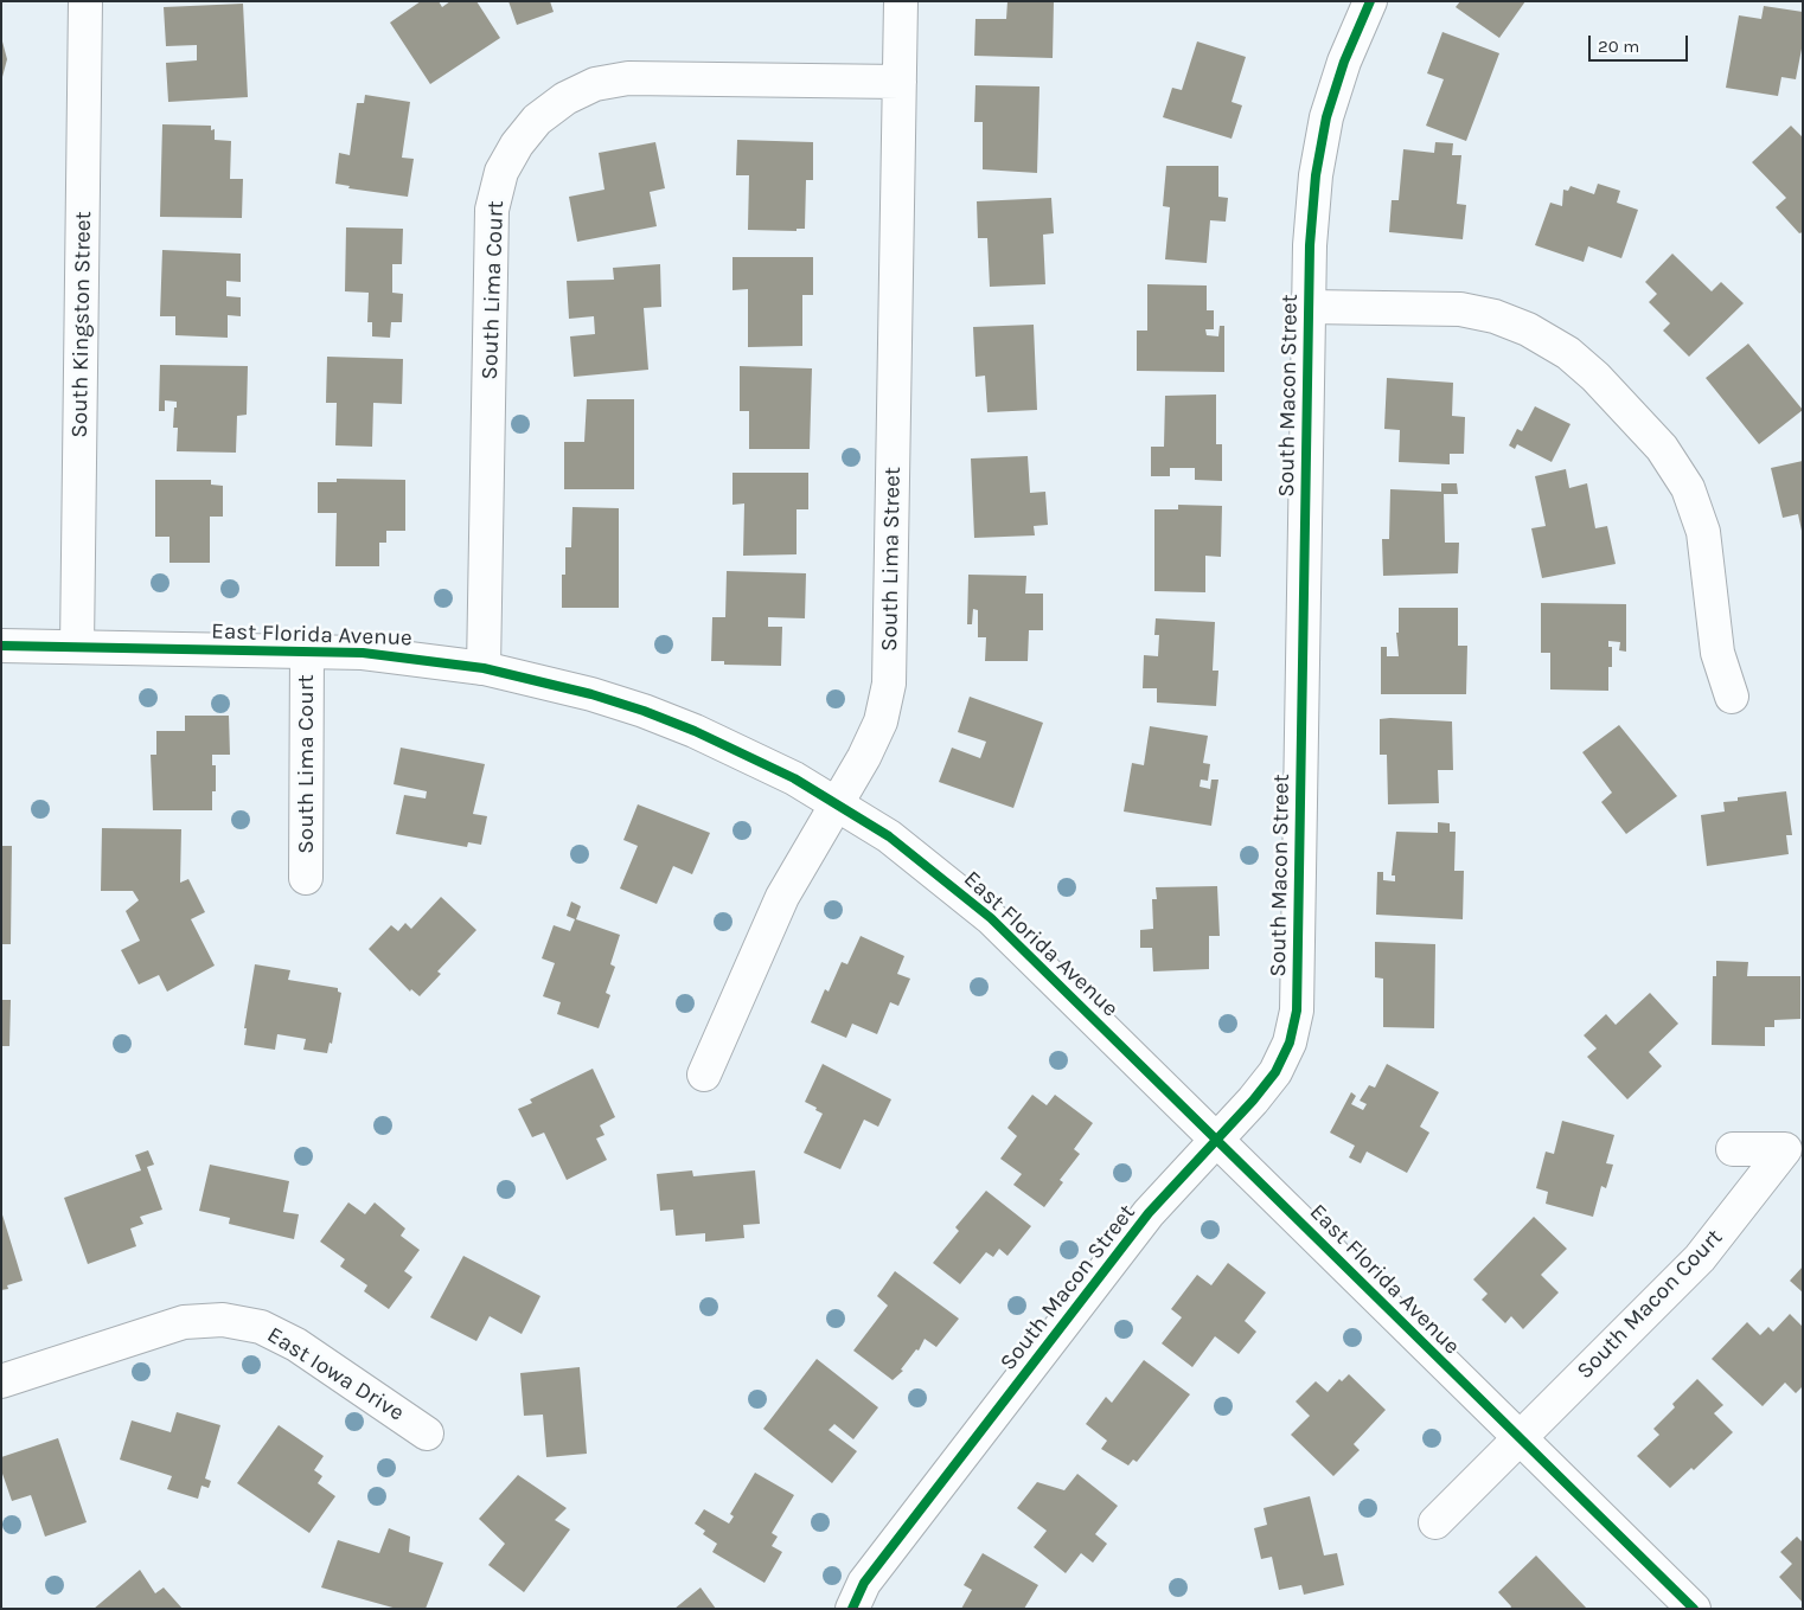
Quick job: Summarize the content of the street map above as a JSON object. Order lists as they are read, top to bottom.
{
  "streets": {
    "street": [
      "South Lima Court",
      "South Kingston Street",
      "South Macon Street",
      "South Lima Street",
      "East Florida Avenue",
      "South Macon Court",
      "East Iowa Drive"
    ]
  },
  "crossings": [
    ["South Lima Court", "South Lima Street"],
    ["South Lima Court", "East Florida Avenue"],
    ["South Kingston Street", "East Florida Avenue"],
    ["South Macon Street", "East Florida Avenue"],
    ["South Lima Street", "East Florida Avenue"],
    ["East Florida Avenue", "South Macon Court"]
  ],
  "scale_bar": "20 m"
}
